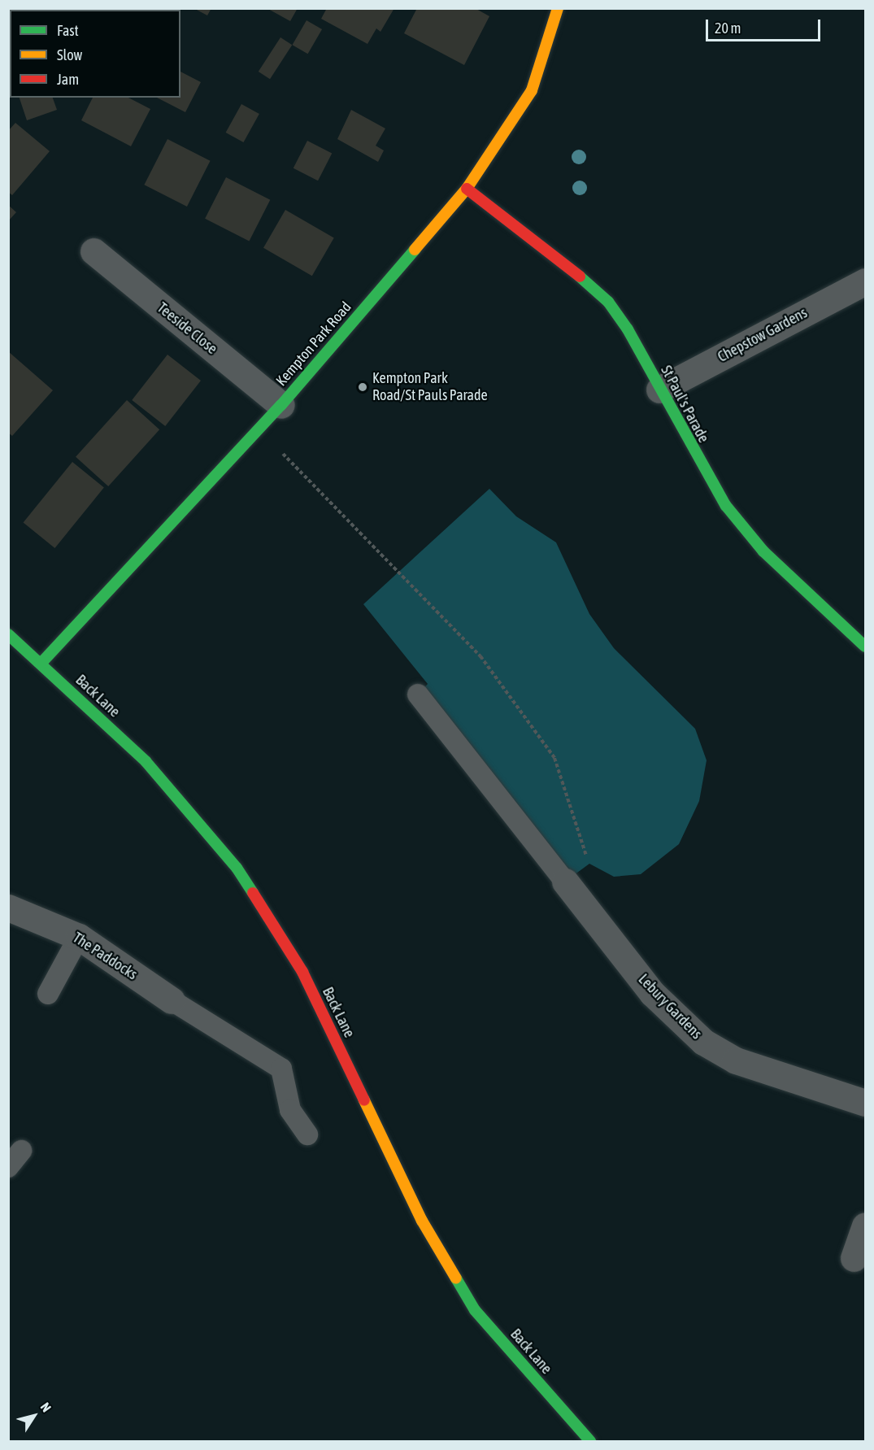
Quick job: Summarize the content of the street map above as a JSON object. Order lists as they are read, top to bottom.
{
  "streets": {
    "street": [
      "Teeside Close",
      "Chepstow Gardens",
      "Kempton Park Road",
      "St Paul's Parade",
      "Back Lane",
      "The Paddocks",
      "Lebury Gardens"
    ]
  },
  "crossings": [
    ["Teeside Close", "Kempton Park Road"],
    ["Chepstow Gardens", "St Paul's Parade"],
    ["Kempton Park Road", "St Paul's Parade"],
    ["Kempton Park Road", "Back Lane"]
  ],
  "places": ["Kempton Park Road/St Pauls Parade"],
  "legend": ["Fast", "Slow", "Jam"],
  "scale_bar": "20 m",
  "north": "top right"
}
